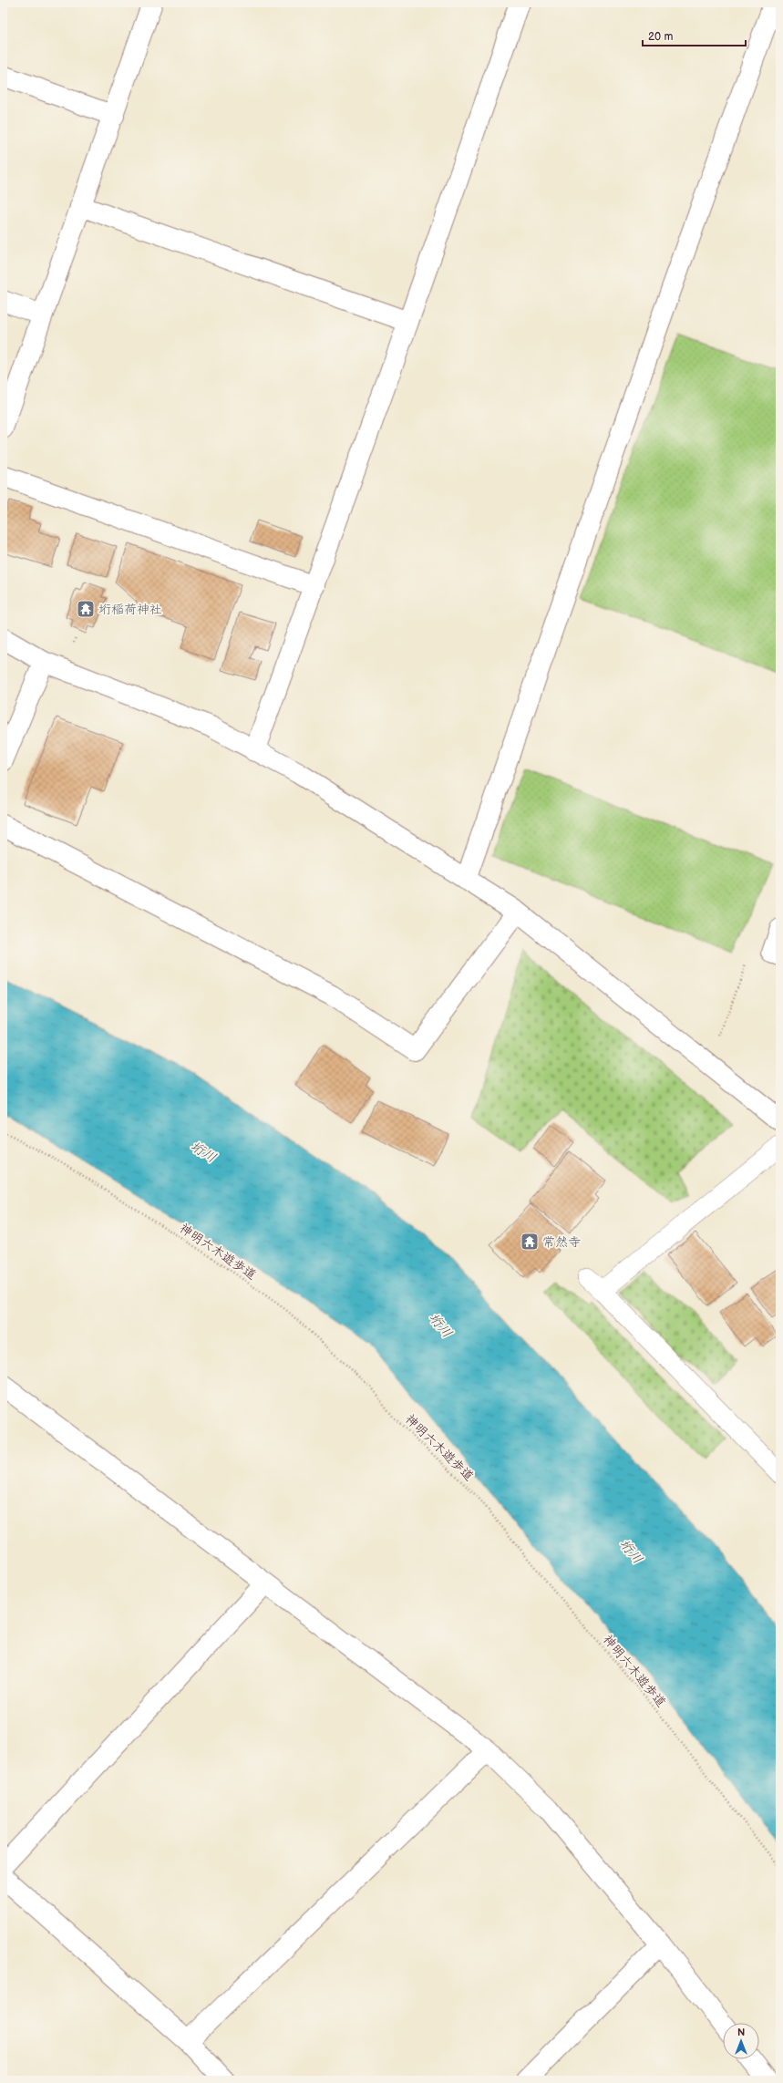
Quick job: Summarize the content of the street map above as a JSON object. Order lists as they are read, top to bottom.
{
  "streets": {
    "path": ["神明六木遊歩道"]
  },
  "water": ["垳川"],
  "places": {
    "temple": ["垳稲荷神社", "常然寺"]
  },
  "scale_bar": "20 m",
  "north": "top"
}
